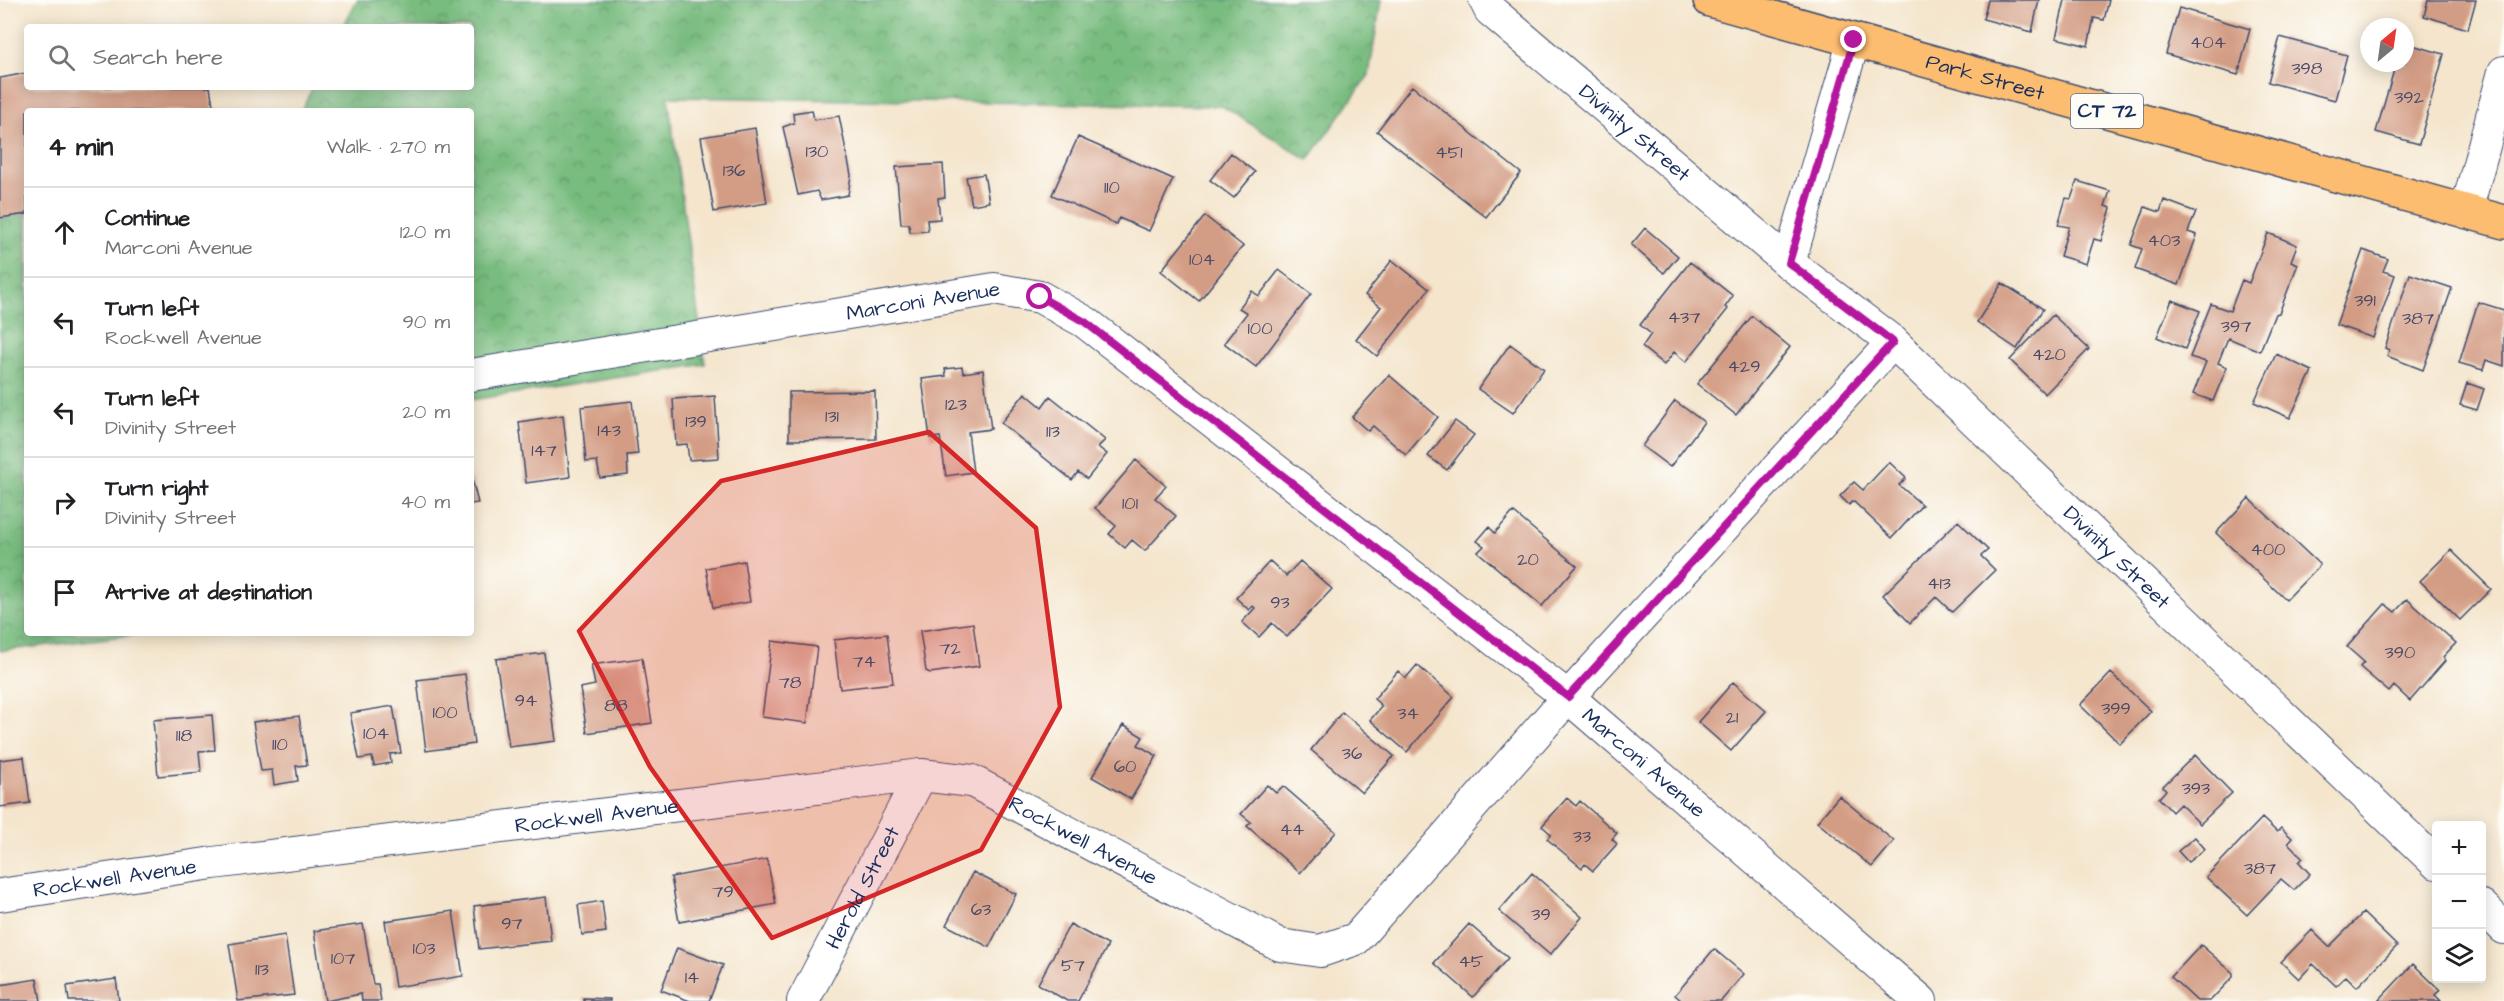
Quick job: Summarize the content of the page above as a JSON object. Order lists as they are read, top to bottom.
{
  "streets": {
    "highway": ["Park Street", "CT 72"],
    "street": [
      "Divinity Street",
      "Marconi Avenue",
      "Rockwell Avenue",
      "Herold Street"
    ]
  },
  "crossings": [
    ["Divinity Street", "Rockwell Avenue"],
    ["Marconi Avenue", "Rockwell Avenue"],
    ["Rockwell Avenue", "Herold Street"]
  ],
  "house_numbers": [
    "404",
    "398",
    "392",
    "130",
    "451",
    "136",
    "110",
    "403",
    "104",
    "391",
    "437",
    "387",
    "397",
    "100",
    "420",
    "429",
    "123",
    "131",
    "139",
    "143",
    "113",
    "147",
    "101",
    "400",
    "20",
    "413",
    "93",
    "72",
    "390",
    "74",
    "78",
    "94",
    "88",
    "399",
    "100",
    "34",
    "21",
    "104",
    "118",
    "110",
    "36",
    "60",
    "393",
    "44",
    "33",
    "387",
    "79",
    "63",
    "39",
    "97",
    "103",
    "107",
    "45",
    "57",
    "113",
    "14"
  ],
  "north": "top right",
  "page": {
    "search": "Search here",
    "heading": ["4 min", "Walk · 270 m"],
    "list": [
      ["Continue", "Marconi Avenue", "120 m"],
      ["Turn left", "Rockwell Avenue", "90 m"],
      ["Turn left", "Divinity Street", "20 m"],
      ["Turn right", "Divinity Street", "40 m"],
      "Arrive at destination"
    ],
    "map_buttons": ["+", "−"]
  }
}
